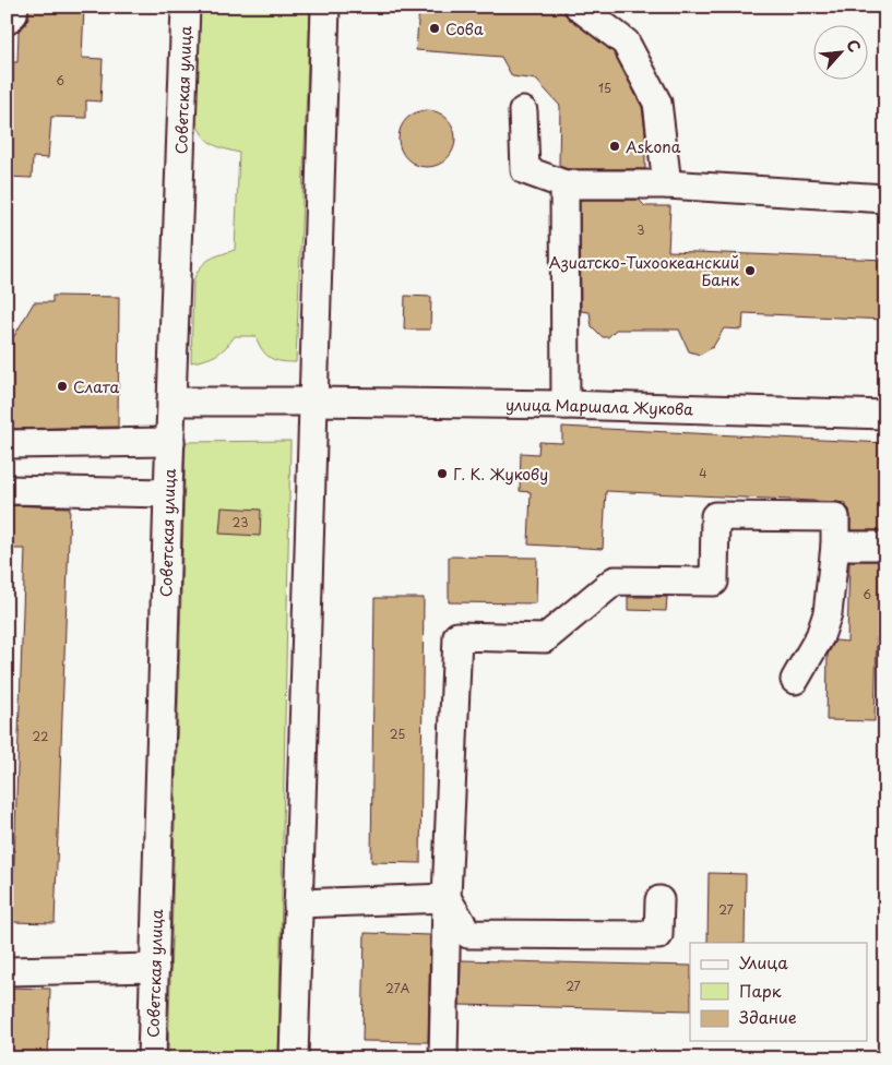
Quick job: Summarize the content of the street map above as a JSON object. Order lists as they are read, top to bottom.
{
  "streets": {
    "street": ["Советская улица", "улица Маршала Жукова"]
  },
  "crossings": [
    ["Советская улица", "улица Маршала Жукова"]
  ],
  "places": [
    "Сова",
    "Askona",
    "Азиатско-Тихоокеанский Банк",
    "Слата",
    "Г. К. Жукову"
  ],
  "house_numbers": [
    "6",
    "15",
    "3",
    "4",
    "23",
    "6",
    "25",
    "22",
    "27",
    "27",
    "27А"
  ],
  "legend": ["Улица", "Парк", "Здание"],
  "north": "top right"
}
